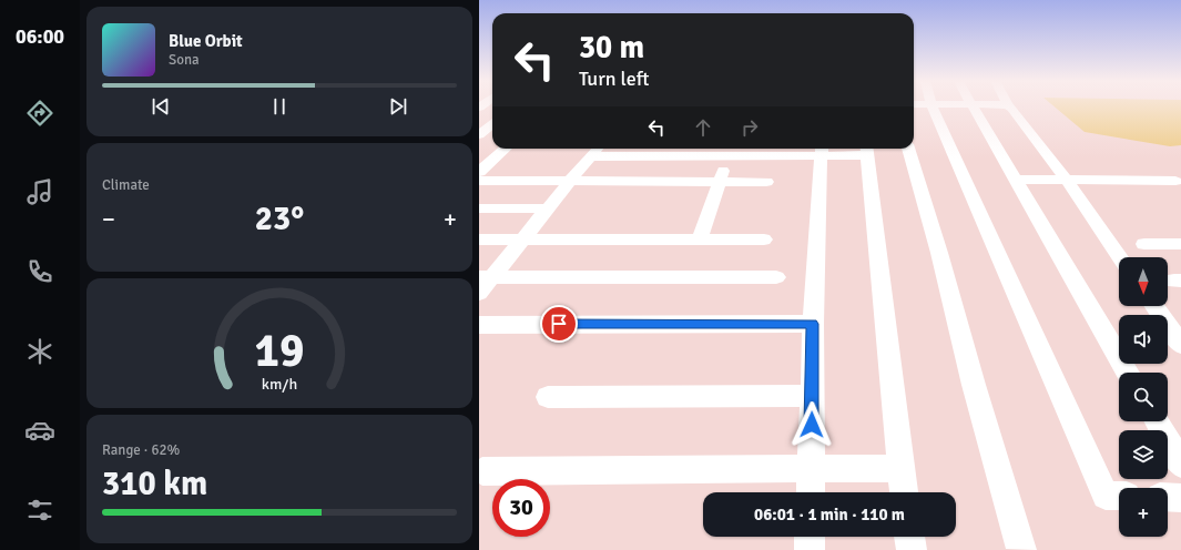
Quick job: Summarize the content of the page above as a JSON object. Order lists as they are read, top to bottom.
{
  "north": "bottom",
  "page": {
    "tabs": "06:00",
    "turn": ["30 m", "Turn left"],
    "song": ["Blue Orbit", "Sona"],
    "tile": [
      "Climate",
      ["Range · 62%", "310 km"]
    ],
    "heat": ["−", "23°", "+"],
    "map_buttons": "+",
    "limit": "30",
    "trip": "06:01 · 1 min · 110 m",
    "gauge": ["19", "km/h"]
  }
}
